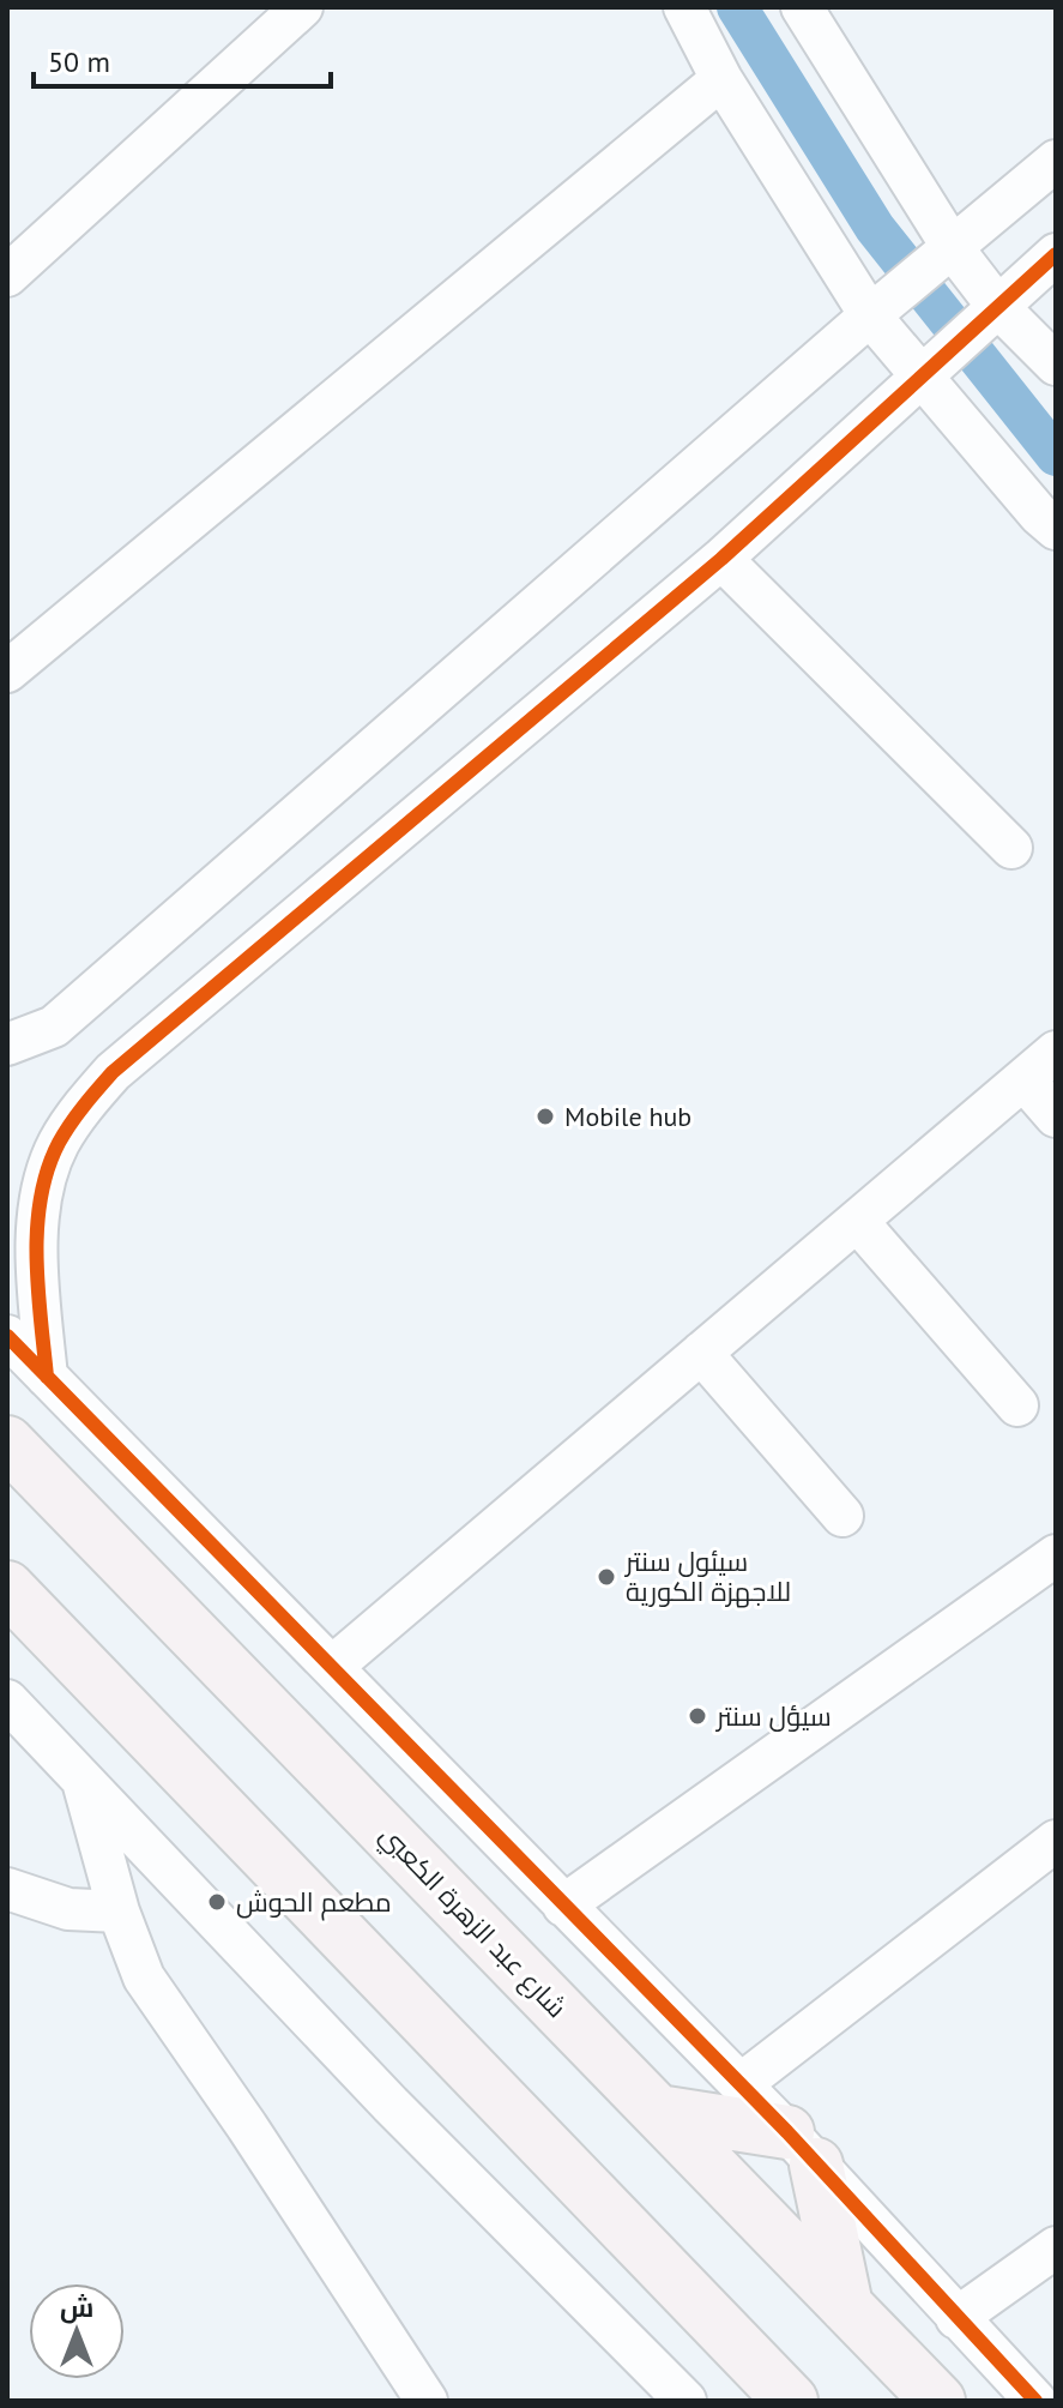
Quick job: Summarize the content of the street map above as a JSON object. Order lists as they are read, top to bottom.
{
  "streets": {
    "main road": ["شارع عبد الزهرة الكعبي"]
  },
  "places": [
    "Mobile hub",
    "سيئول سنتر للاجهزة الكورية",
    "سيؤل سنتر",
    "مطعم الحوش"
  ],
  "scale_bar": "50 m",
  "north": "top"
}
